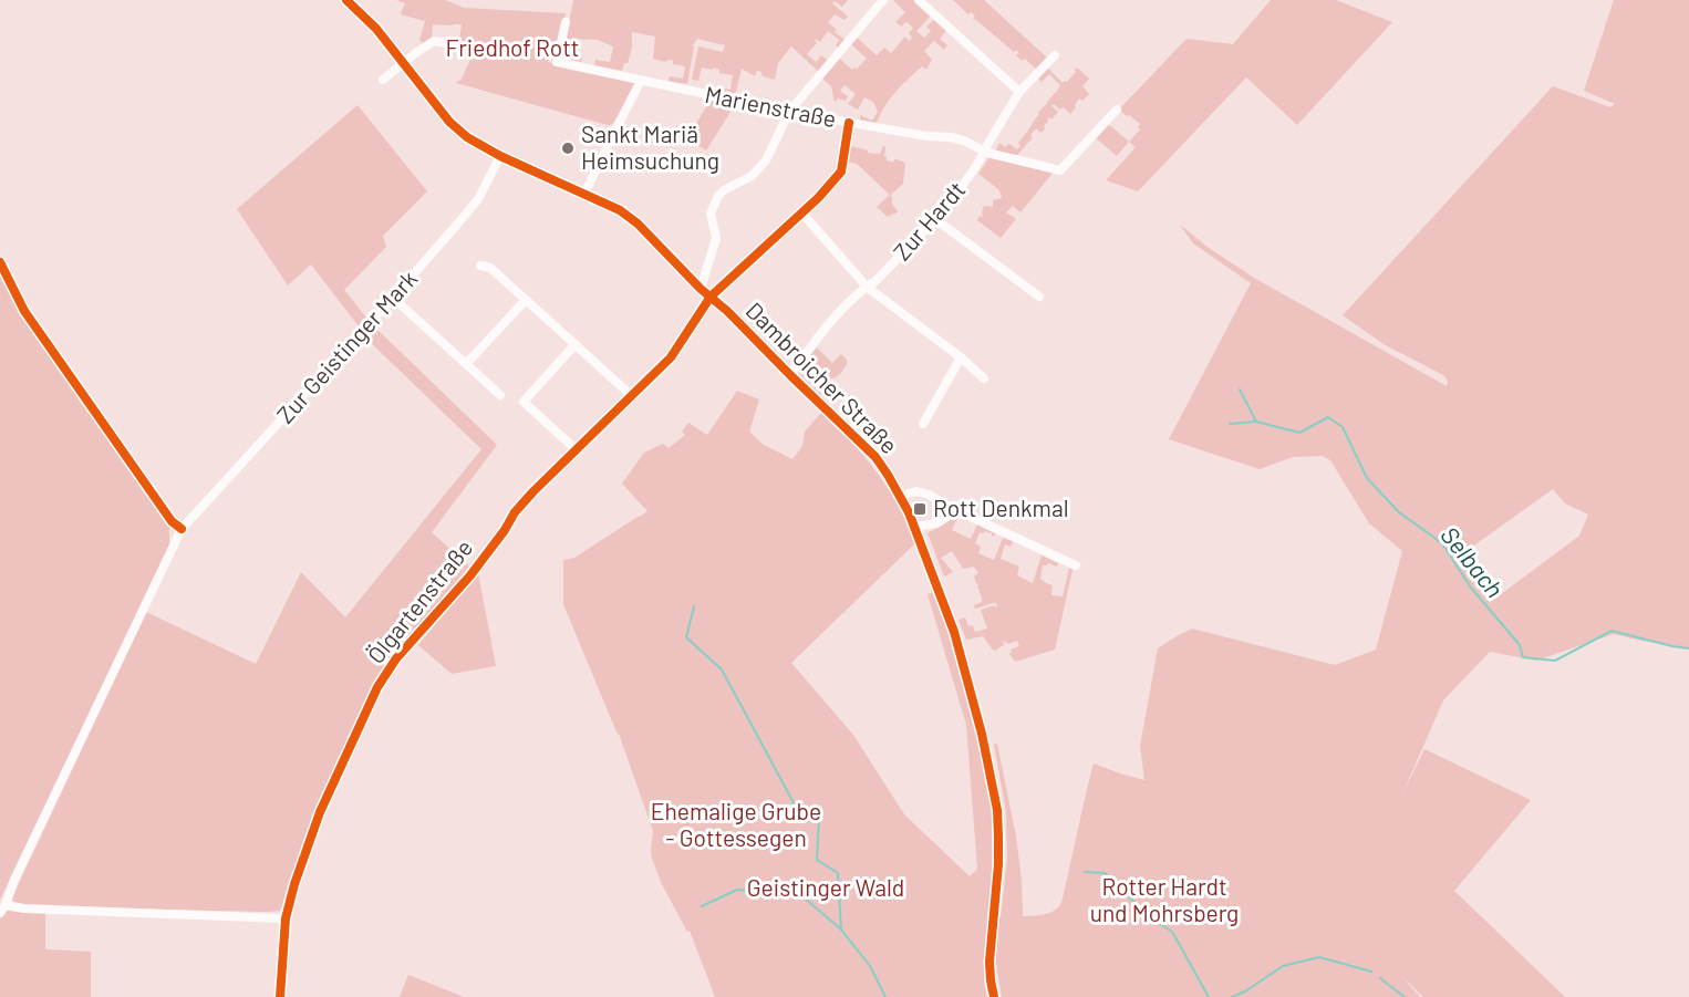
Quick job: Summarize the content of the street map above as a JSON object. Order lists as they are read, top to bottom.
{
  "streets": {
    "street": [
      "Marienstraße",
      "Zur Hardt",
      "Zur Geistinger Mark",
      "Dambroicher Straße",
      "Ölgartenstraße"
    ]
  },
  "crossings": [
    ["Marienstraße", "Zur Hardt"],
    ["Marienstraße", "Ölgartenstraße"],
    ["Zur Hardt", "Dambroicher Straße"],
    ["Zur Geistinger Mark", "Dambroicher Straße"],
    ["Dambroicher Straße", "Ölgartenstraße"]
  ],
  "water": ["Selbach"],
  "parks": [
    "Friedhof Rott",
    "Ehemalige Grube - Gottessegen",
    "Rotter Hardt und Mohrsberg",
    "Geistinger Wald"
  ],
  "places": {
    "other": ["Sankt Mariä Heimsuchung"],
    "transit": ["Rott Denkmal"]
  }
}
